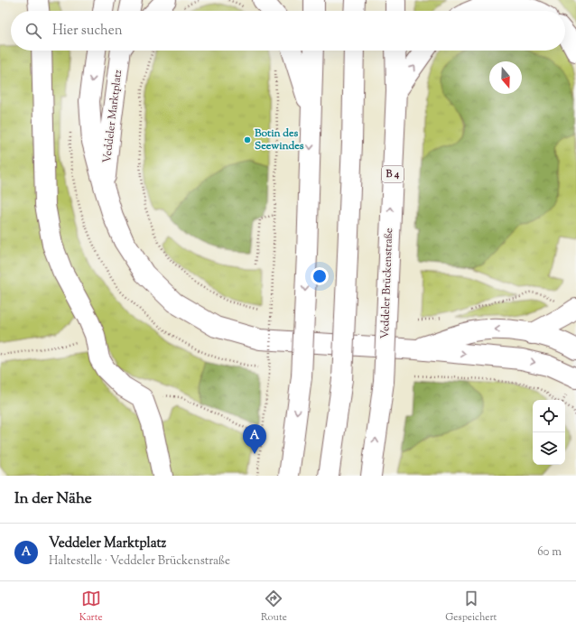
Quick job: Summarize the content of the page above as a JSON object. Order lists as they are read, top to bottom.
{
  "streets": {
    "main road": ["Veddeler Marktplatz", "B 4", "Veddeler Brückenstraße"]
  },
  "crossings": [
    ["B 4", "Veddeler Brückenstraße"]
  ],
  "places": ["Botin des Seewindes"],
  "north": "bottom",
  "page": {
    "search": "Hier suchen",
    "pins": "A",
    "heading": "In der Nähe",
    "list": [
      {
        "mark": "A",
        "name": "Veddeler Marktplatz",
        "note": "Haltestelle · Veddeler Brückenstraße",
        "value": "60 m"
      }
    ],
    "nav": ["Karte", "Route", "Gespeichert"]
  }
}
